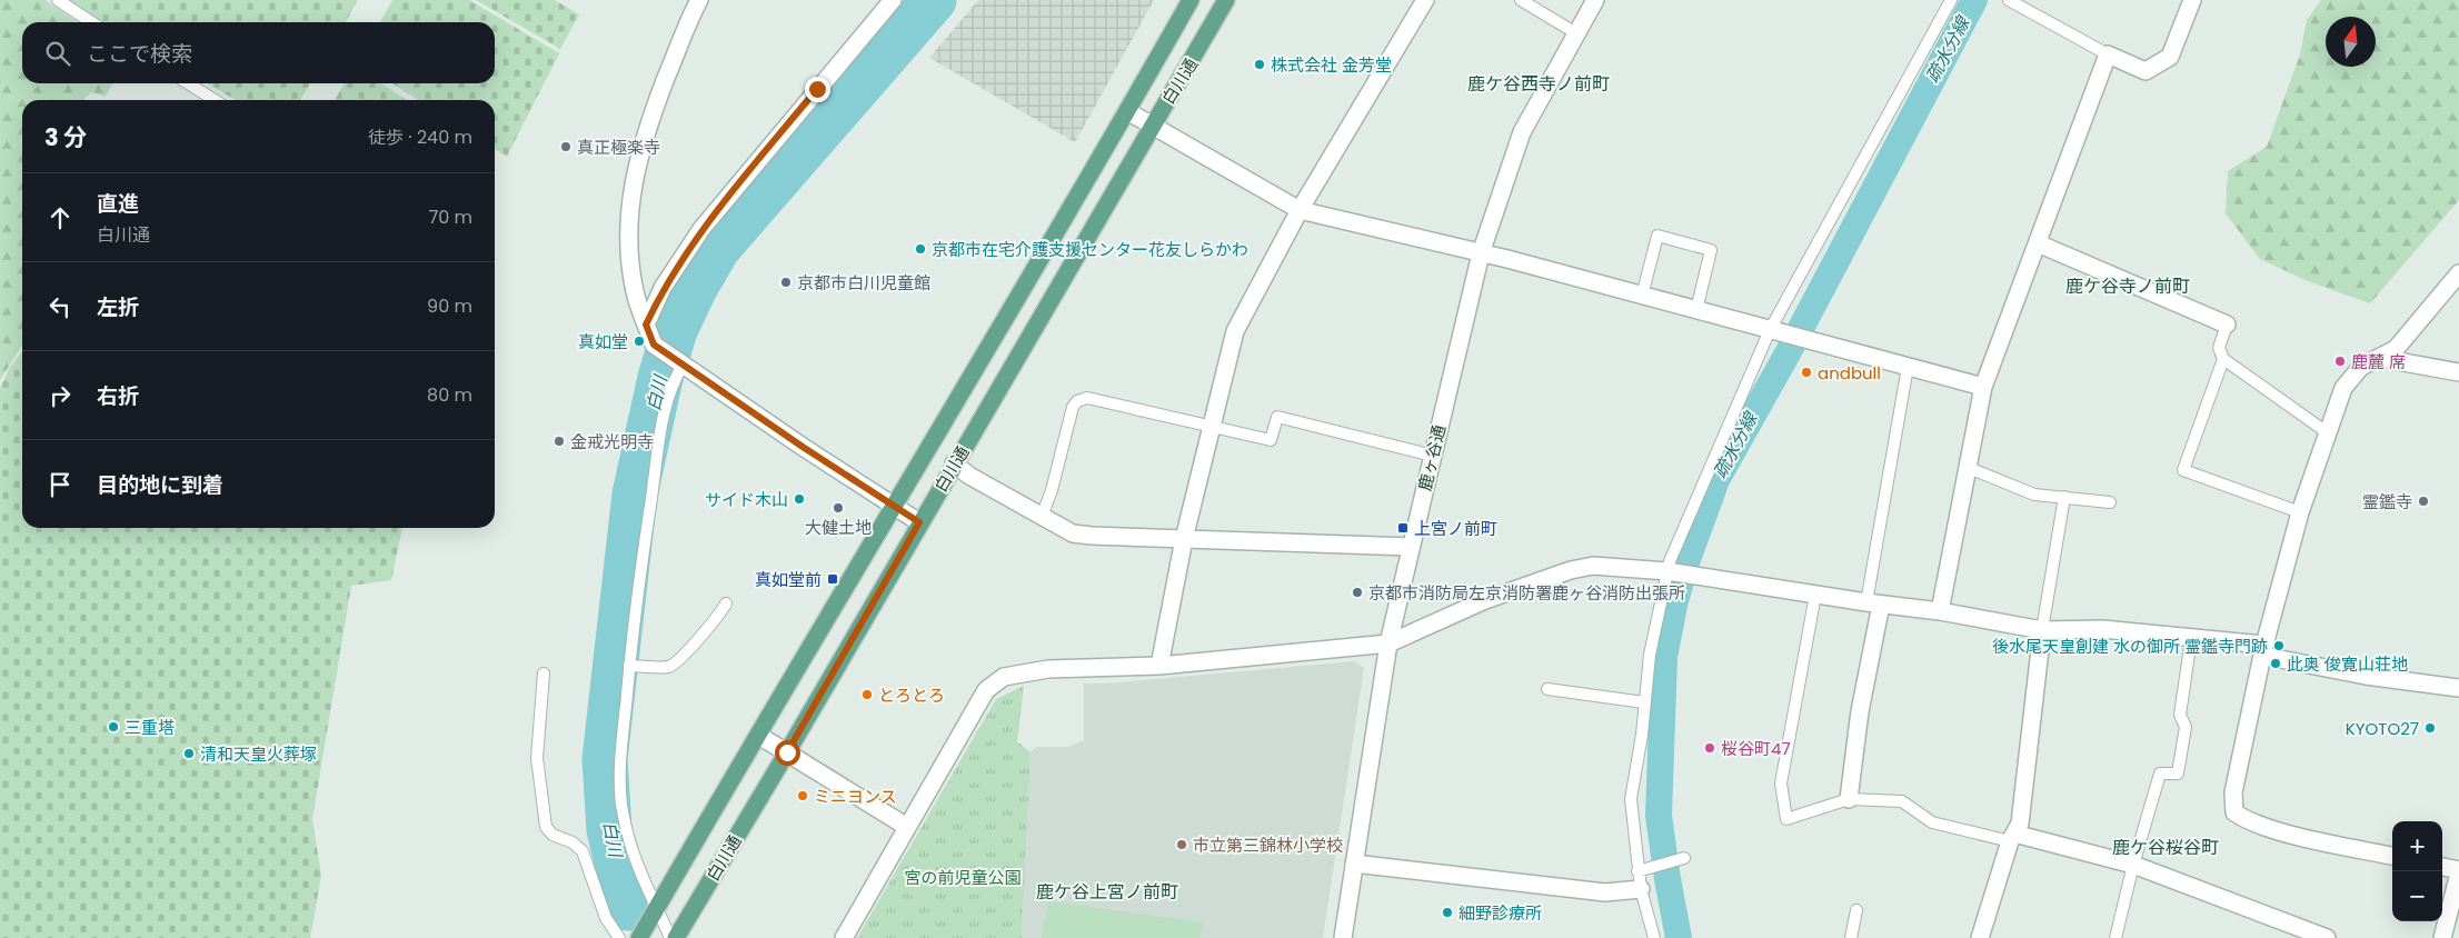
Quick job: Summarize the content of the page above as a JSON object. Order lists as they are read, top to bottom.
{
  "streets": {
    "main road": ["白川通"],
    "street": ["鹿ヶ谷通"]
  },
  "districts": [
    "鹿ケ谷西寺ノ前町",
    "鹿ケ谷寺ノ前町",
    "鹿ケ谷桜谷町",
    "鹿ケ谷上宮ノ前町"
  ],
  "water": ["疏水分線", "白川"],
  "parks": ["宮の前児童公園"],
  "places": {
    "other": [
      "株式会社 金芳堂",
      "真正極楽寺",
      "京都市在宅介護支援センター花友しらかわ",
      "京都市白川児童館",
      "真如堂",
      "鹿麓 席",
      "andbull",
      "金戒光明寺",
      "サイド木山",
      "霊鑑寺",
      "大健土地",
      "京都市消防局左京消防署鹿ヶ谷消防出張所",
      "後水尾天皇創建 水の御所 霊鑑寺門跡",
      "此奥 俊寛山荘地",
      "とろとろ",
      "三重塔",
      "KYOTO27",
      "桜谷町47",
      "清和天皇火葬塚",
      "ミニヨンス",
      "市立第三錦林小学校",
      "細野診療所"
    ],
    "transit": ["上宮ノ前町", "真如堂前"]
  },
  "north": "top",
  "page": {
    "search": "ここで検索",
    "heading": ["3 分", "徒歩 · 240 m"],
    "list": [
      ["直進", "白川通", "70 m"],
      ["左折", "90 m"],
      ["右折", "80 m"],
      "目的地に到着"
    ],
    "map_buttons": ["+", "−"]
  }
}
